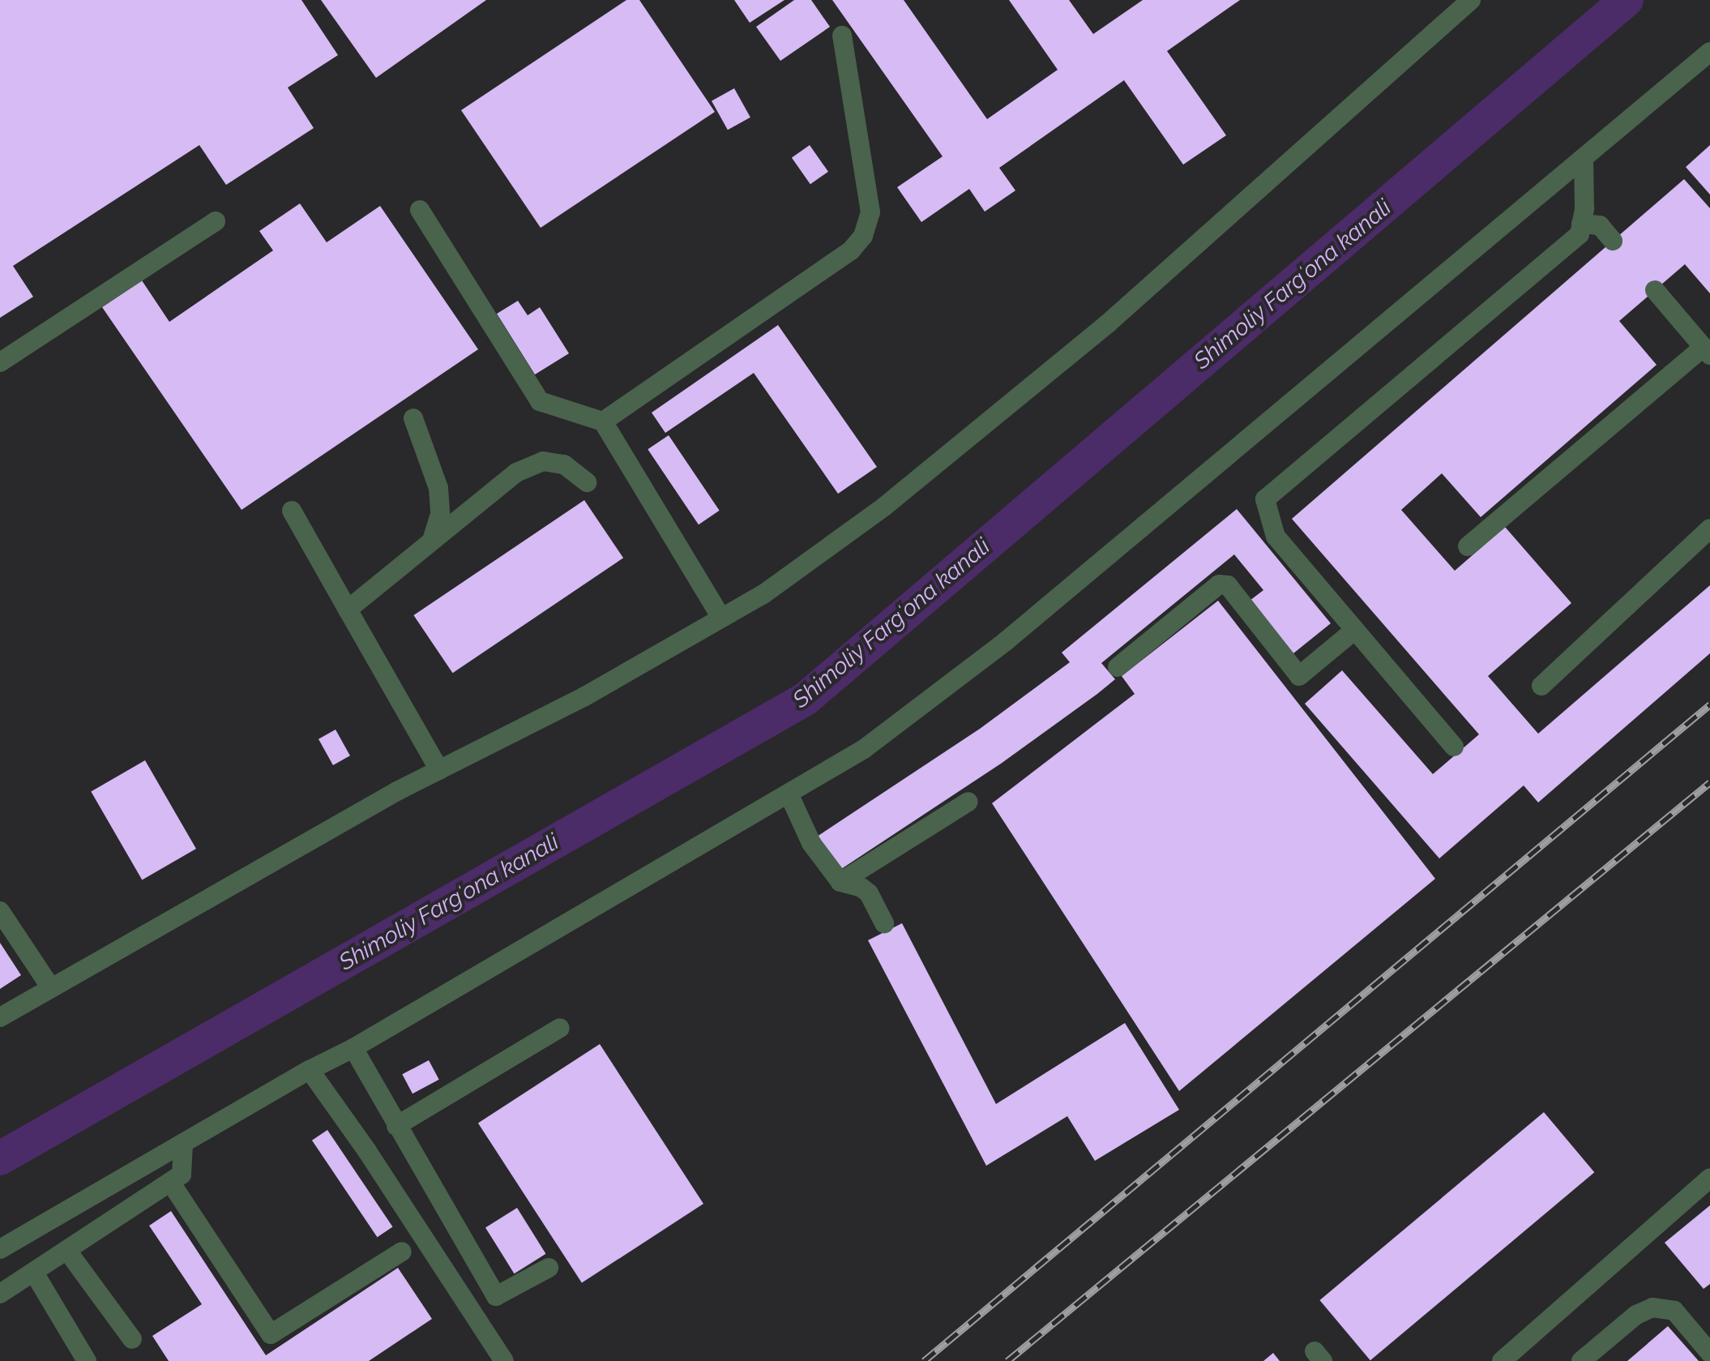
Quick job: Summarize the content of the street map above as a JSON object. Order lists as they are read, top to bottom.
{
  "water": ["Shimoliy Fargʻona kanali"]
}
